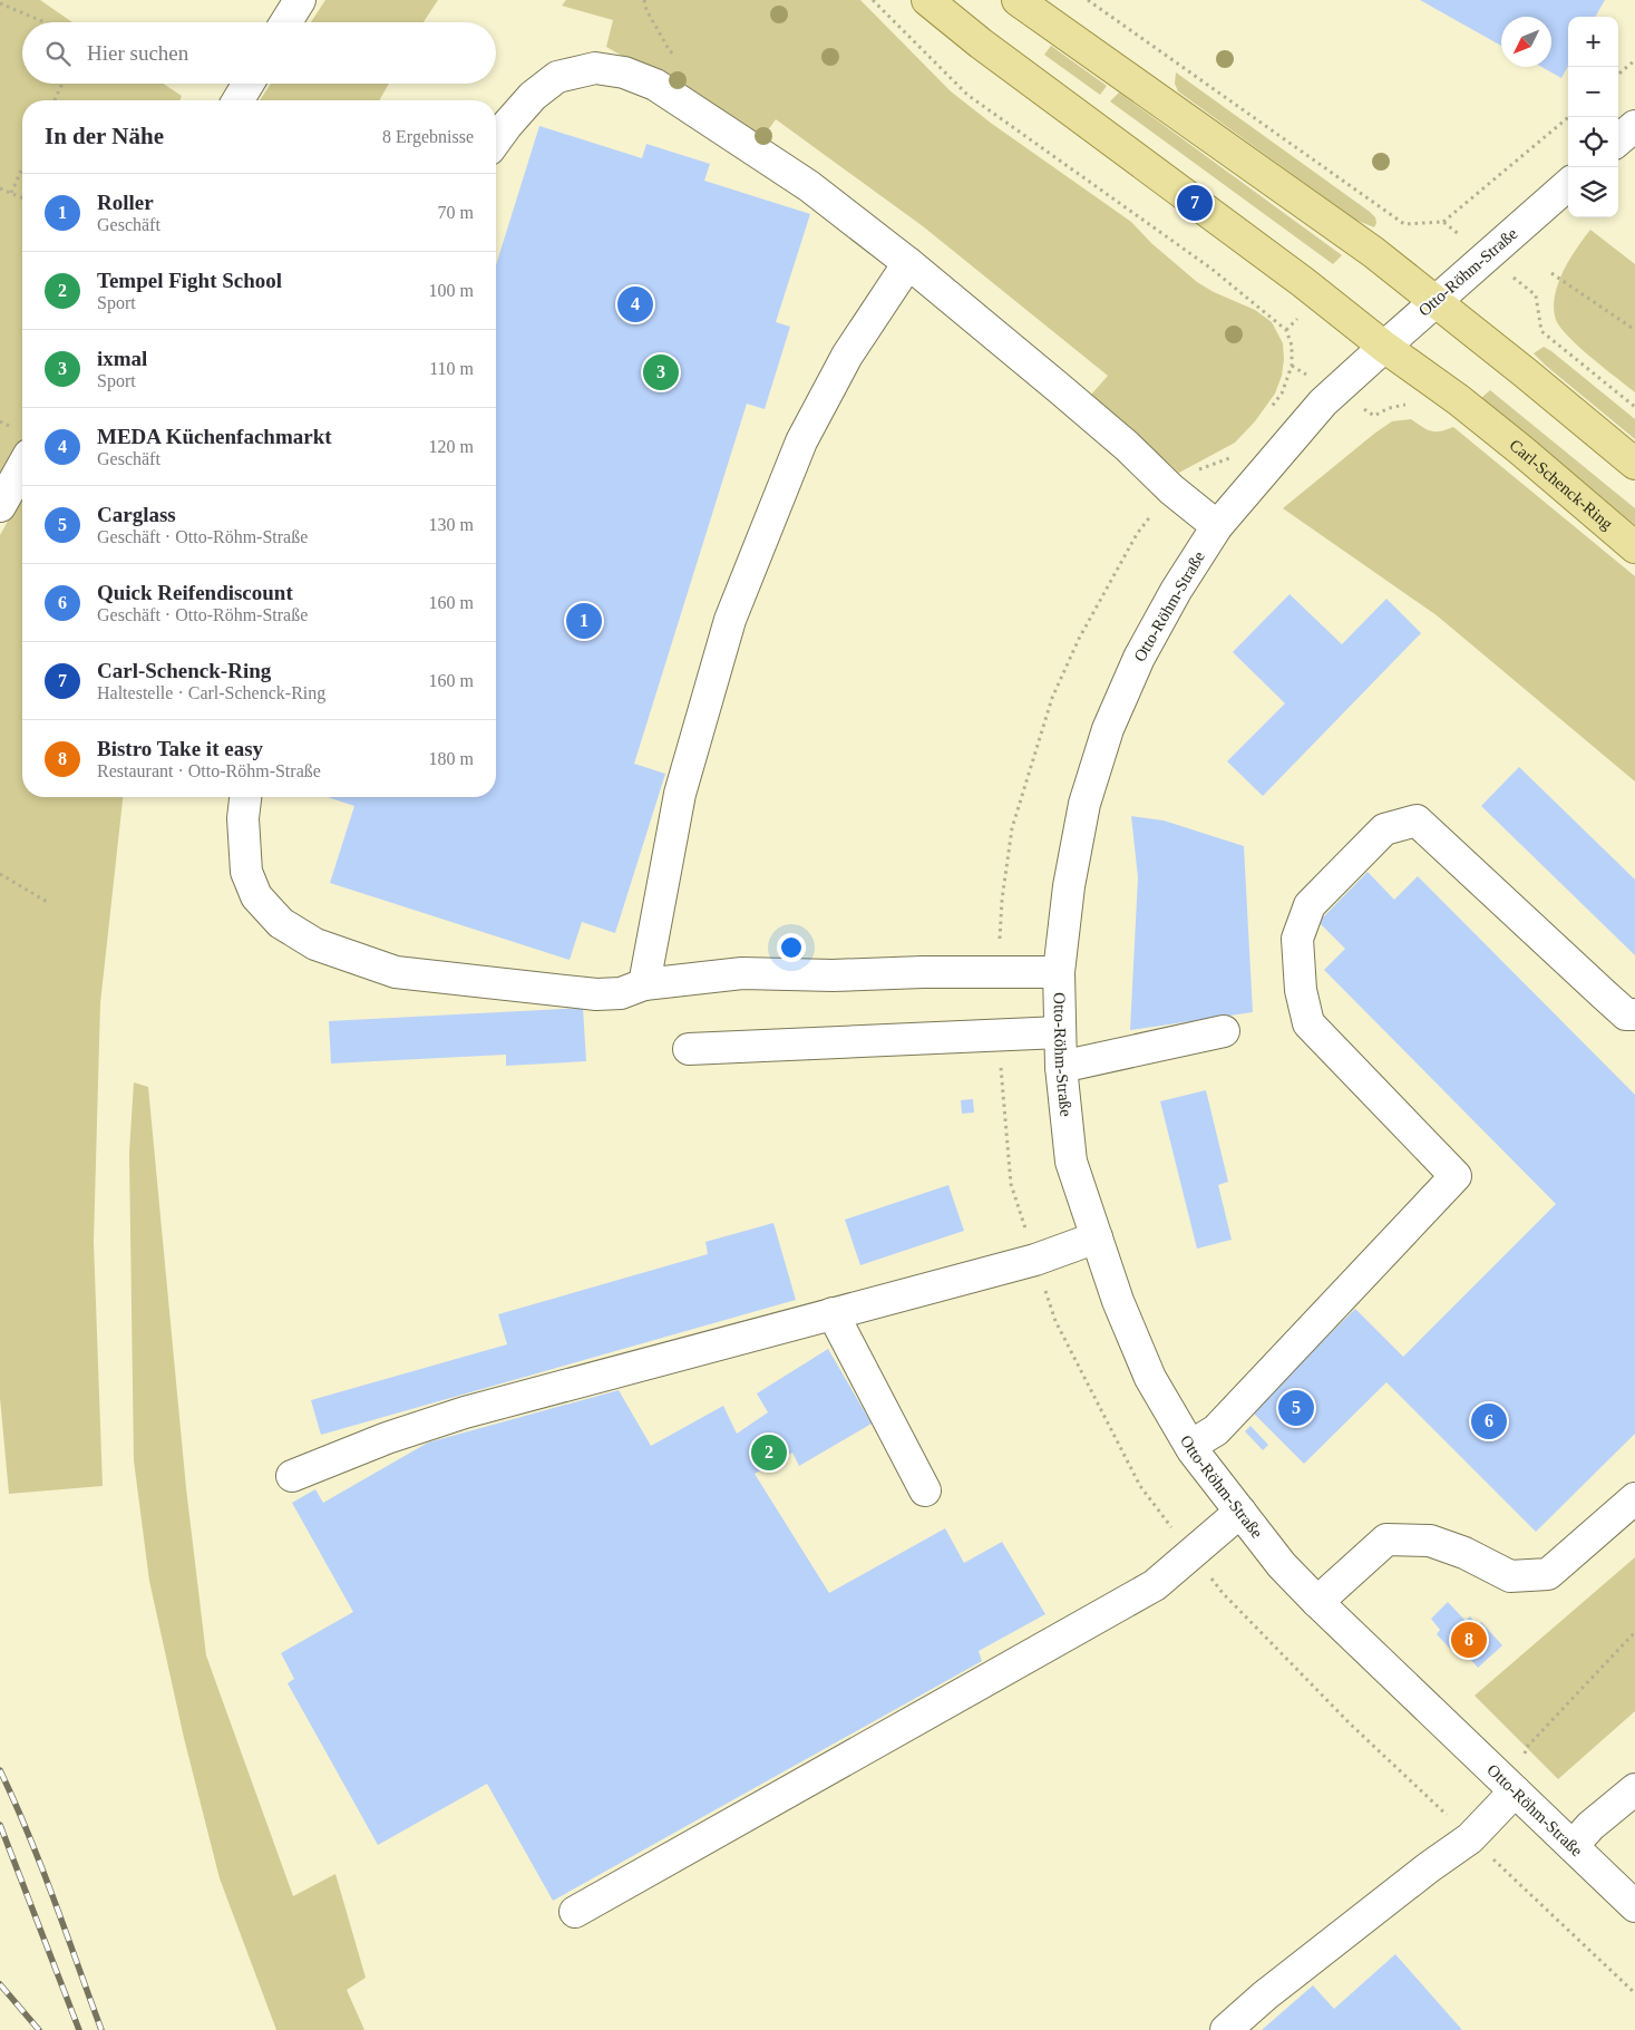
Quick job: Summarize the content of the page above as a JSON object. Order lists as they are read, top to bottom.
{
  "streets": {
    "main road": ["Carl-Schenck-Ring"],
    "street": ["Otto-Röhm-Straße"]
  },
  "crossings": [
    ["Otto-Röhm-Straße", "Carl-Schenck-Ring"]
  ],
  "north": "bottom left",
  "page": {
    "map_buttons": ["+", "−"],
    "search": "Hier suchen",
    "heading": ["In der Nähe", "8 Ergebnisse"],
    "list": [
      {
        "mark": "1",
        "name": "Roller",
        "note": "Geschäft",
        "value": "70 m"
      },
      {
        "mark": "2",
        "name": "Tempel Fight School",
        "note": "Sport",
        "value": "100 m"
      },
      {
        "mark": "3",
        "name": "ixmal",
        "note": "Sport",
        "value": "110 m"
      },
      {
        "mark": "4",
        "name": "MEDA Küchenfachmarkt",
        "note": "Geschäft",
        "value": "120 m"
      },
      {
        "mark": "5",
        "name": "Carglass",
        "note": "Geschäft · Otto-Röhm-Straße",
        "value": "130 m"
      },
      {
        "mark": "6",
        "name": "Quick Reifendiscount",
        "note": "Geschäft · Otto-Röhm-Straße",
        "value": "160 m"
      },
      {
        "mark": "7",
        "name": "Carl-Schenck-Ring",
        "note": "Haltestelle · Carl-Schenck-Ring",
        "value": "160 m"
      },
      {
        "mark": "8",
        "name": "Bistro Take it easy",
        "note": "Restaurant · Otto-Röhm-Straße",
        "value": "180 m"
      }
    ],
    "pins": [
      "7",
      "4",
      "3",
      "1",
      "5",
      "6",
      "2",
      "8"
    ]
  }
}
